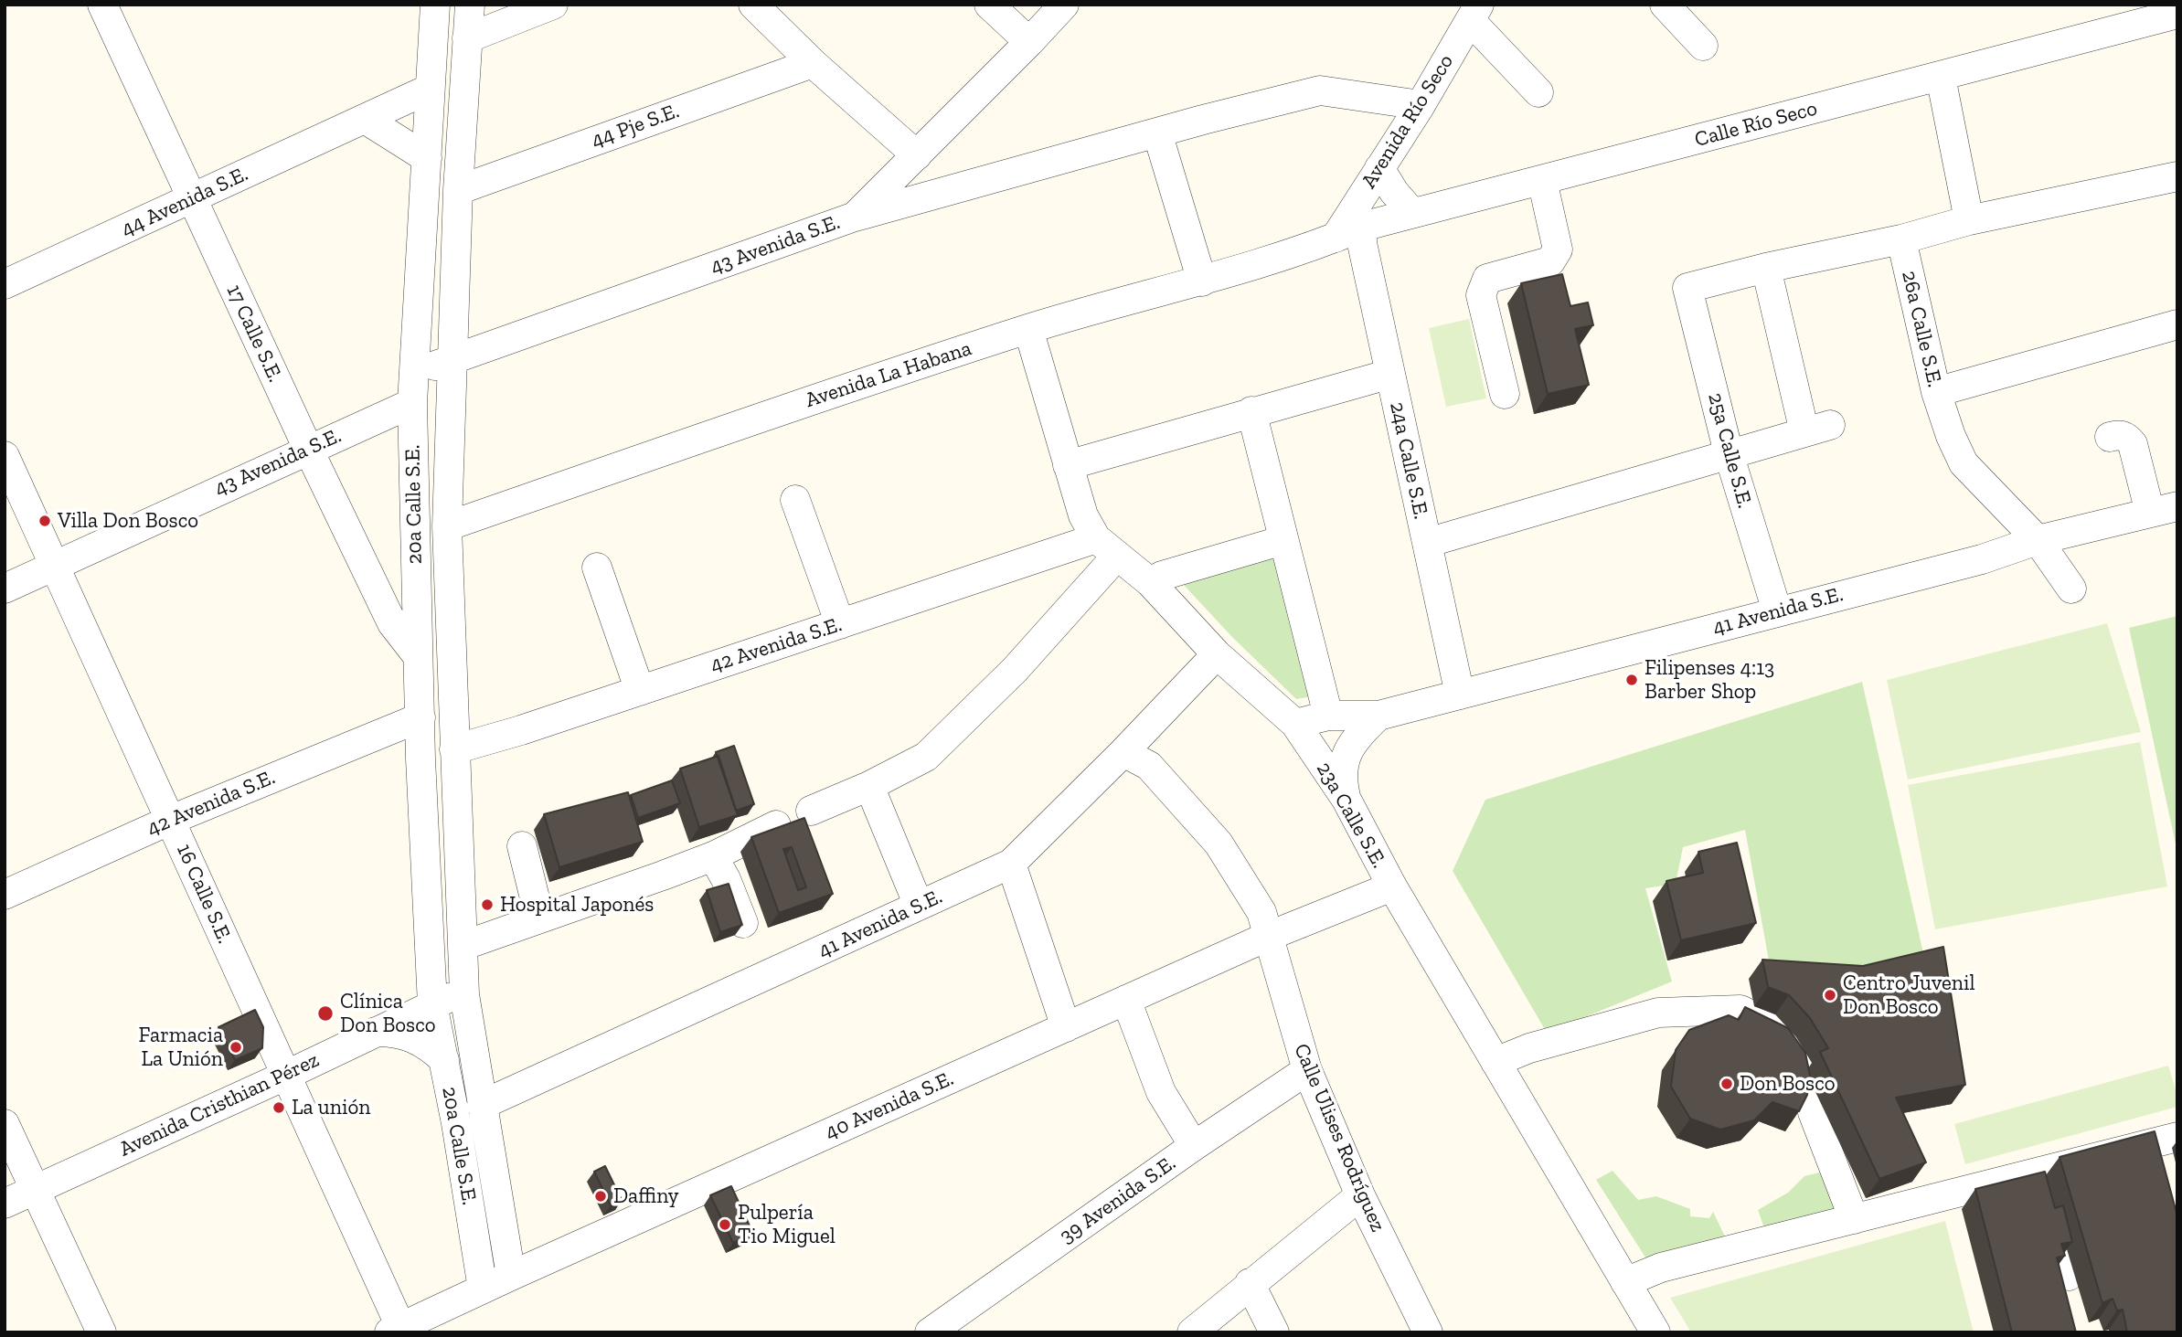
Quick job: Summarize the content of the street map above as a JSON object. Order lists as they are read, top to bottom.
{
  "streets": {
    "street": [
      "Avenida Río Seco",
      "Calle Río Seco",
      "44 Pje S.E.",
      "44 Avenida S.E.",
      "43 Avenida S.E.",
      "26a Calle S.E.",
      "17 Calle S.E.",
      "Avenida La Habana",
      "25a Calle S.E.",
      "24a Calle S.E.",
      "20a Calle S.E.",
      "41 Avenida S.E.",
      "42 Avenida S.E.",
      "23a Calle S.E.",
      "16 Calle S.E.",
      "Avenida Cristhian Pérez",
      "40 Avenida S.E.",
      "Calle Ulises Rodríguez",
      "39 Avenida S.E."
    ]
  },
  "crossings": [
    ["Avenida Río Seco", "Calle Río Seco"],
    ["Avenida Río Seco", "Avenida La Habana"],
    ["Calle Río Seco", "Avenida La Habana"],
    ["Calle Río Seco", "24a Calle S.E."],
    ["44 Pje S.E.", "20a Calle S.E."],
    ["44 Avenida S.E.", "17 Calle S.E."],
    ["44 Avenida S.E.", "20a Calle S.E."],
    ["43 Avenida S.E.", "17 Calle S.E."],
    ["43 Avenida S.E.", "20a Calle S.E."],
    ["43 Avenida S.E.", "16 Calle S.E."],
    ["26a Calle S.E.", "41 Avenida S.E."],
    ["17 Calle S.E.", "20a Calle S.E."],
    ["Avenida La Habana", "20a Calle S.E."],
    ["Avenida La Habana", "23a Calle S.E."],
    ["25a Calle S.E.", "41 Avenida S.E."],
    ["24a Calle S.E.", "41 Avenida S.E."],
    ["20a Calle S.E.", "41 Avenida S.E."],
    ["20a Calle S.E.", "42 Avenida S.E."],
    ["20a Calle S.E.", "Avenida Cristhian Pérez"],
    ["20a Calle S.E.", "40 Avenida S.E."],
    ["41 Avenida S.E.", "23a Calle S.E."],
    ["41 Avenida S.E.", "Calle Ulises Rodríguez"],
    ["42 Avenida S.E.", "23a Calle S.E."],
    ["42 Avenida S.E.", "16 Calle S.E."],
    ["23a Calle S.E.", "40 Avenida S.E."],
    ["16 Calle S.E.", "Avenida Cristhian Pérez"],
    ["16 Calle S.E.", "40 Avenida S.E."],
    ["40 Avenida S.E.", "Calle Ulises Rodríguez"],
    ["Calle Ulises Rodríguez", "39 Avenida S.E."]
  ],
  "places": [
    "Villa Don Bosco",
    "Filipenses 4:13 Barber Shop",
    "Hospital Japonés",
    "Centro Juvenil Don Bosco",
    "Clínica Don Bosco",
    "Farmacia La Unión",
    "Don Bosco",
    "La unión",
    "Daffiny",
    "Pulpería Tio Miguel"
  ]
}
